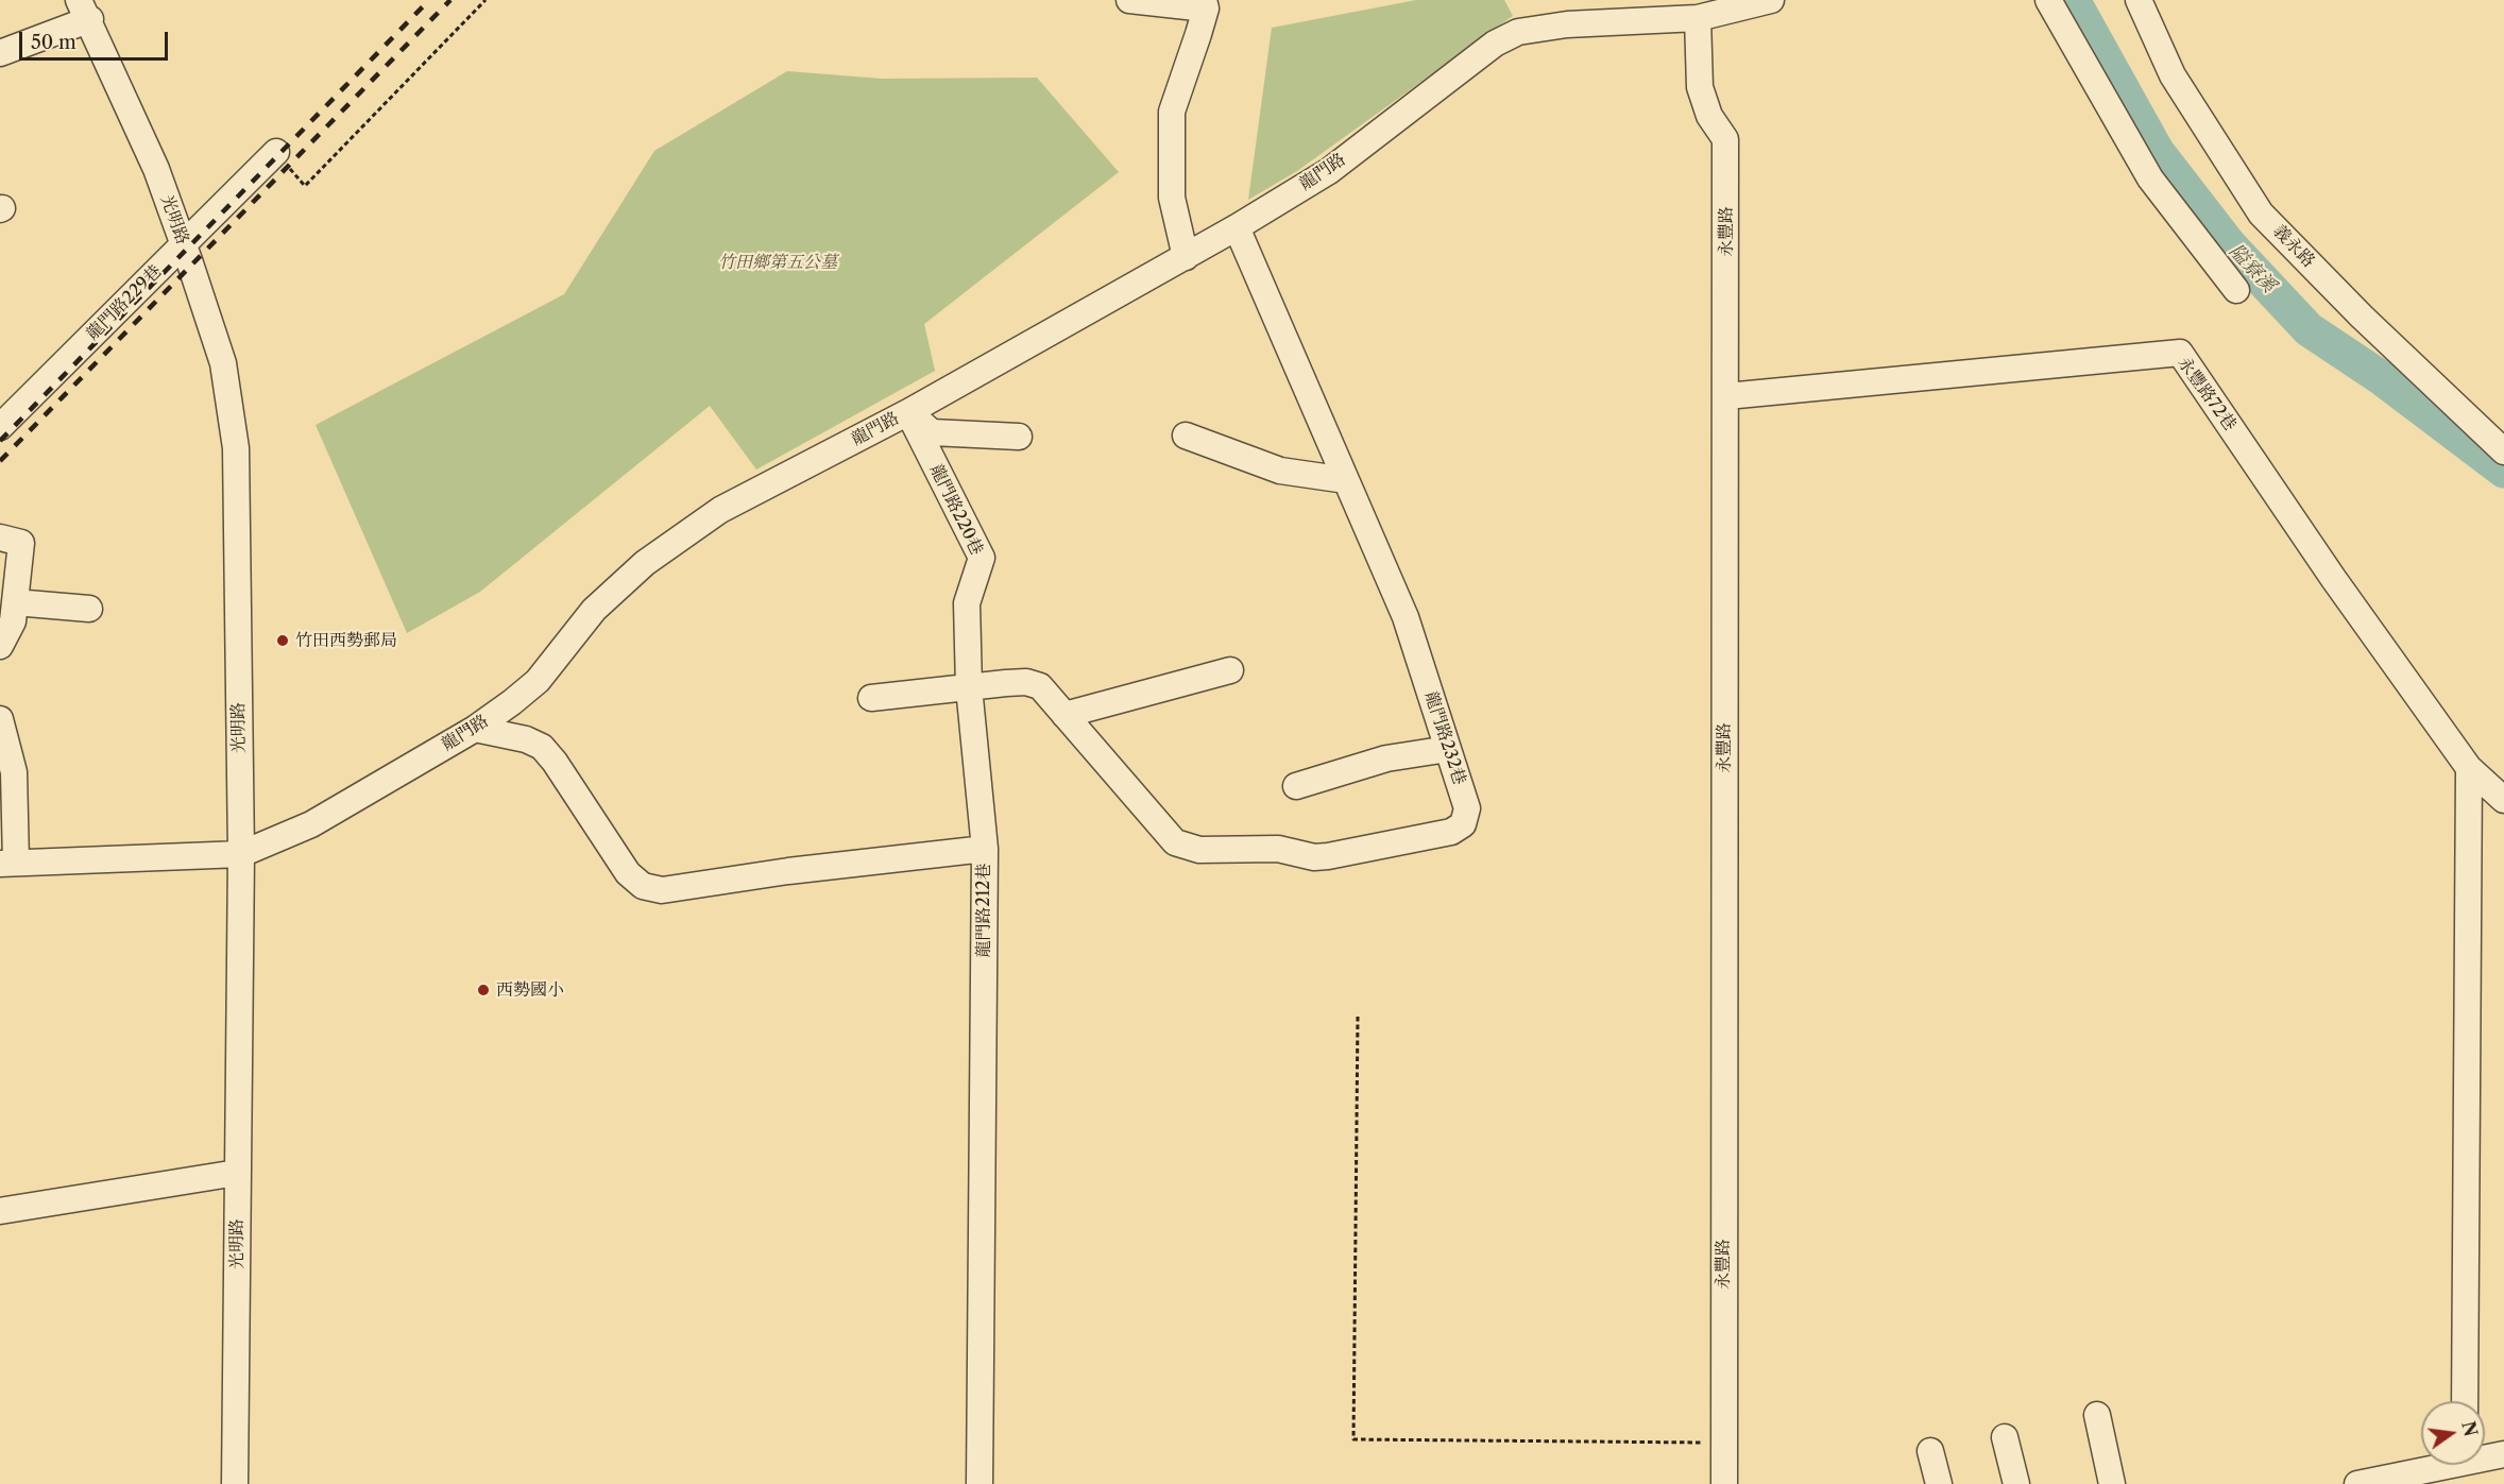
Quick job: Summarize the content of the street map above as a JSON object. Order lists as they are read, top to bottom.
{
  "streets": {
    "street": [
      "龍門路",
      "光明路",
      "永豐路",
      "義永路",
      "龍門路229巷",
      "永豐路72巷",
      "龍門路220巷",
      "龍門路232巷",
      "龍門路212巷"
    ]
  },
  "crossings": [
    ["龍門路", "光明路"],
    ["龍門路", "永豐路"],
    ["龍門路", "龍門路220巷"],
    ["龍門路", "龍門路232巷"],
    ["龍門路", "龍門路212巷"],
    ["光明路", "龍門路229巷"],
    ["永豐路", "永豐路72巷"],
    ["龍門路220巷", "龍門路212巷"]
  ],
  "water": ["隘寮溪"],
  "parks": ["竹田鄉第五公墓"],
  "places": ["竹田西勢郵局", "西勢國小"],
  "scale_bar": "50 m",
  "north": "right"
}
